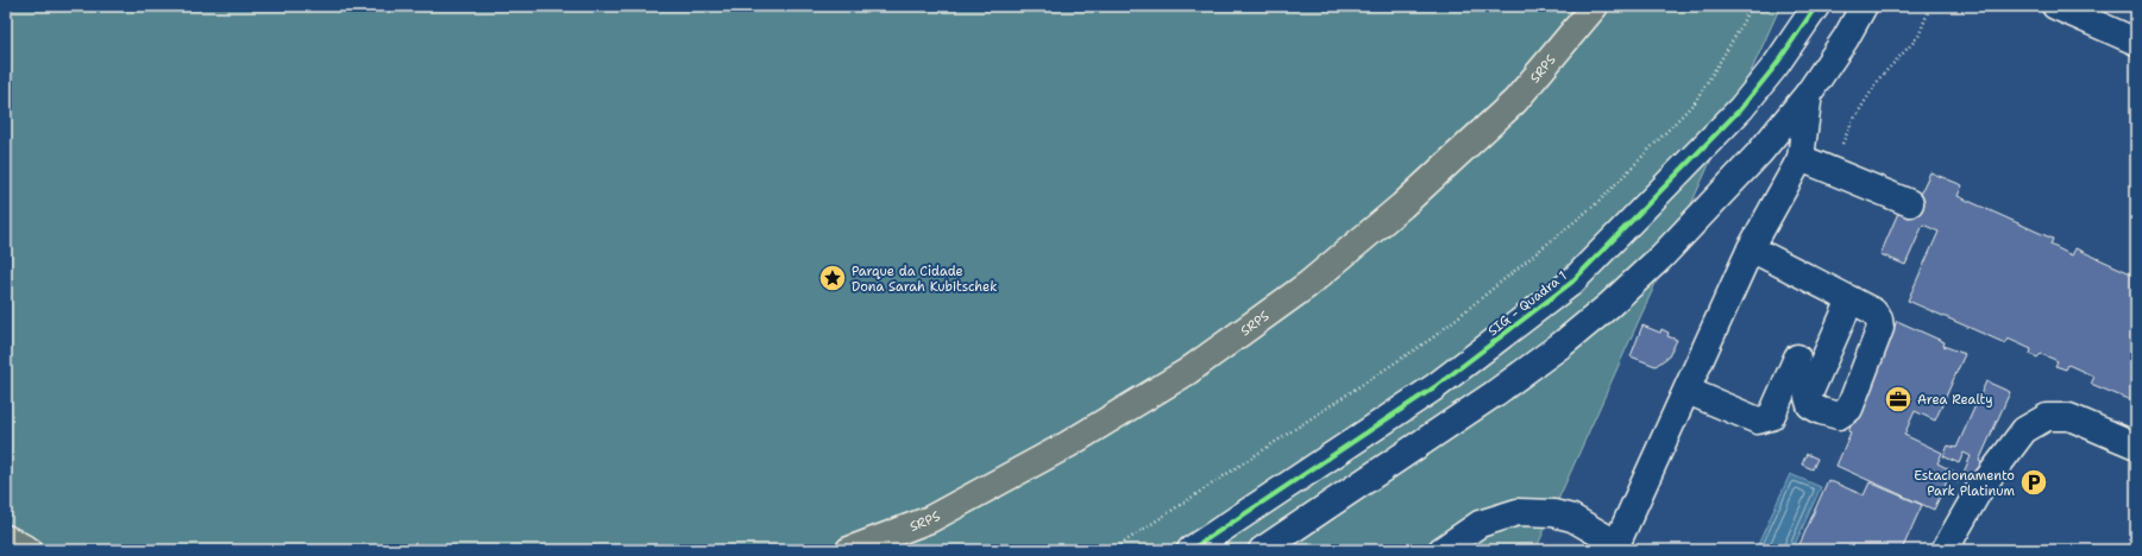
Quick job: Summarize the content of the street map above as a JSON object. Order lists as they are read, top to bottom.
{
  "streets": {
    "main road": ["SRPS"],
    "street": ["SIG - Quadra 1"]
  },
  "places": {
    "place": ["Parque da Cidade Dona Sarah Kubitschek"],
    "office": ["Area Realty"],
    "parking": ["Estacionamento Park Platinum"]
  }
}
